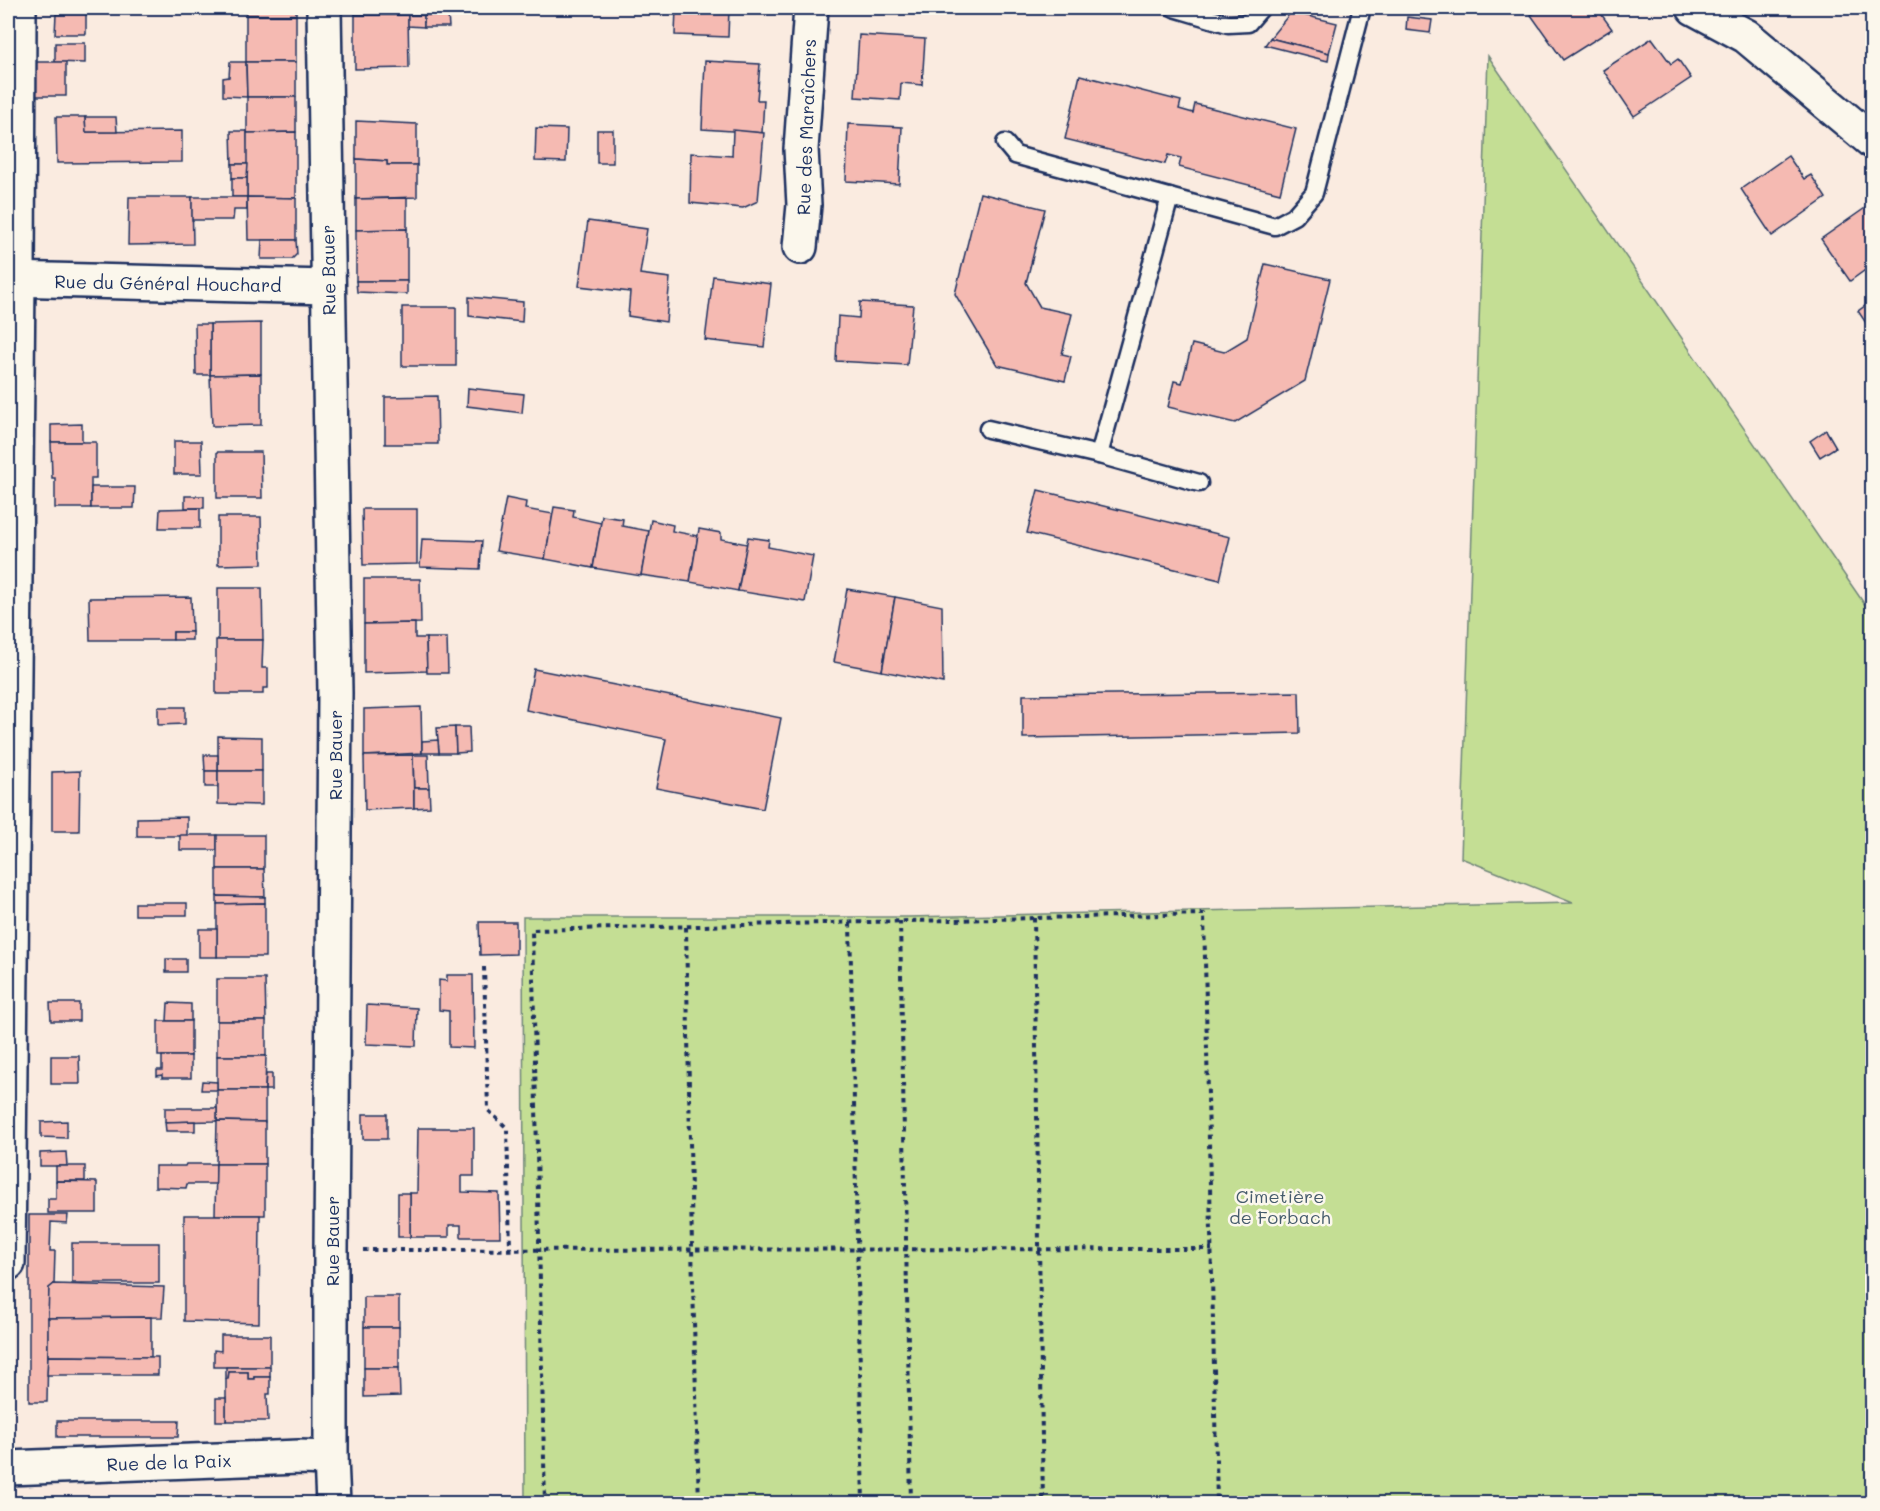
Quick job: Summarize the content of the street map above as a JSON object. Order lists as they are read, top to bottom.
{
  "streets": {
    "street": [
      "Rue des Maraîchers",
      "Rue Bauer",
      "Rue du Général Houchard",
      "Rue de la Paix"
    ]
  },
  "crossings": [
    ["Rue Bauer", "Rue du Général Houchard"],
    ["Rue Bauer", "Rue de la Paix"]
  ],
  "parks": ["Cimetière de Forbach"]
}
